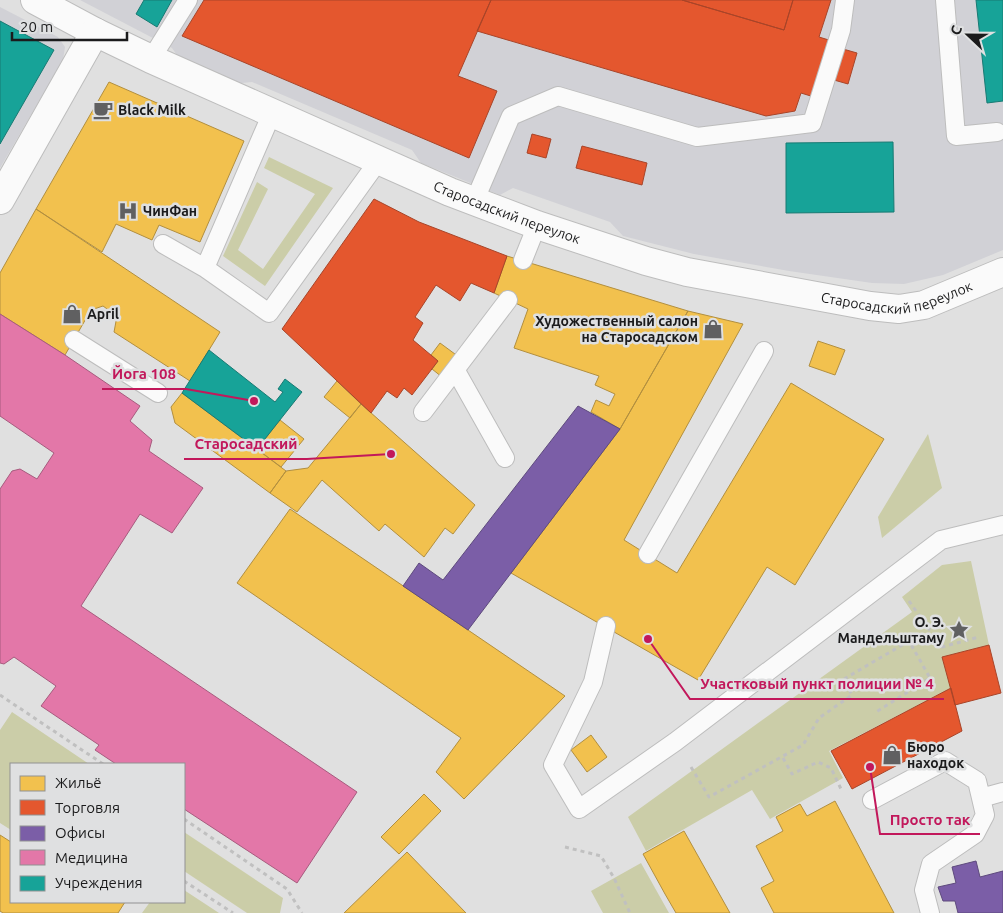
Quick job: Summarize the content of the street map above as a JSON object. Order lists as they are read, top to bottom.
{
  "streets": {
    "street": ["Старосадский переулок"]
  },
  "places": {
    "cafe": ["Black Milk"],
    "hospital": ["ЧинФан"],
    "shop": ["April", "Художественный салон на Старосадском", "Бюро находок"],
    "other": [
      "Йога 108",
      "Старосадский",
      "Участковый пункт полиции № 4",
      "Просто так"
    ],
    "place": ["О. Э. Мандельштаму"]
  },
  "legend": [
    "Жильё",
    "Торговля",
    "Офисы",
    "Медицина",
    "Учреждения"
  ],
  "scale_bar": "20 m",
  "north": "left"
}
